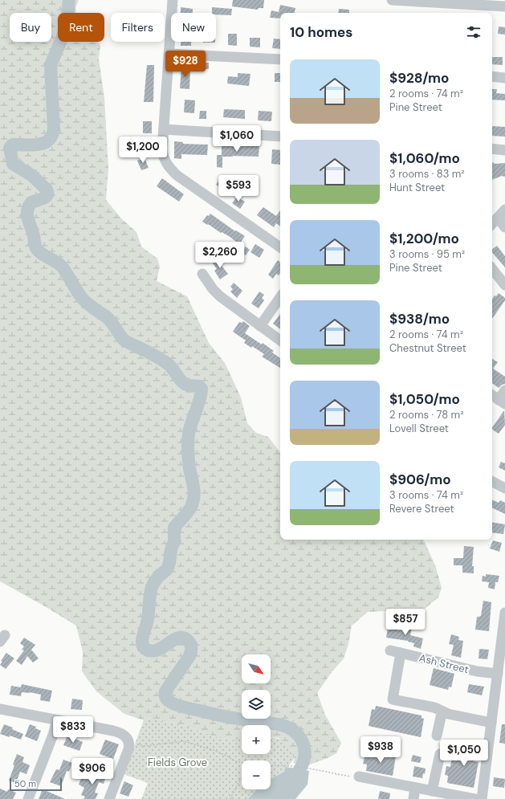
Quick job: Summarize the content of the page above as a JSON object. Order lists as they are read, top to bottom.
{
  "streets": {
    "street": ["Ash Street"]
  },
  "parks": ["Fields Grove"],
  "scale_bar": "50 m",
  "north": "bottom right",
  "page": {
    "chip": [
      "Buy",
      "Rent",
      "Filters",
      "New"
    ],
    "heading": "10 homes",
    "price": [
      "$928",
      "$1,060",
      "$1,200",
      "$593",
      "$2,260",
      "$857",
      "$833",
      "$938",
      "$1,050",
      "$906"
    ],
    "list": [
      {
        "name": "$928/mo",
        "note": "2 rooms · 74 m² · Pine Street"
      },
      {
        "name": "$1,060/mo",
        "note": "3 rooms · 83 m² · Hunt Street"
      },
      {
        "name": "$1,200/mo",
        "note": "3 rooms · 95 m² · Pine Street"
      },
      {
        "name": "$938/mo",
        "note": "2 rooms · 74 m² · Chestnut Street"
      },
      {
        "name": "$1,050/mo",
        "note": "2 rooms · 78 m² · Lovell Street"
      },
      {
        "name": "$906/mo",
        "note": "3 rooms · 74 m² · Revere Street"
      }
    ],
    "map_buttons": ["+", "−"],
    "scale": "50 m"
  }
}
